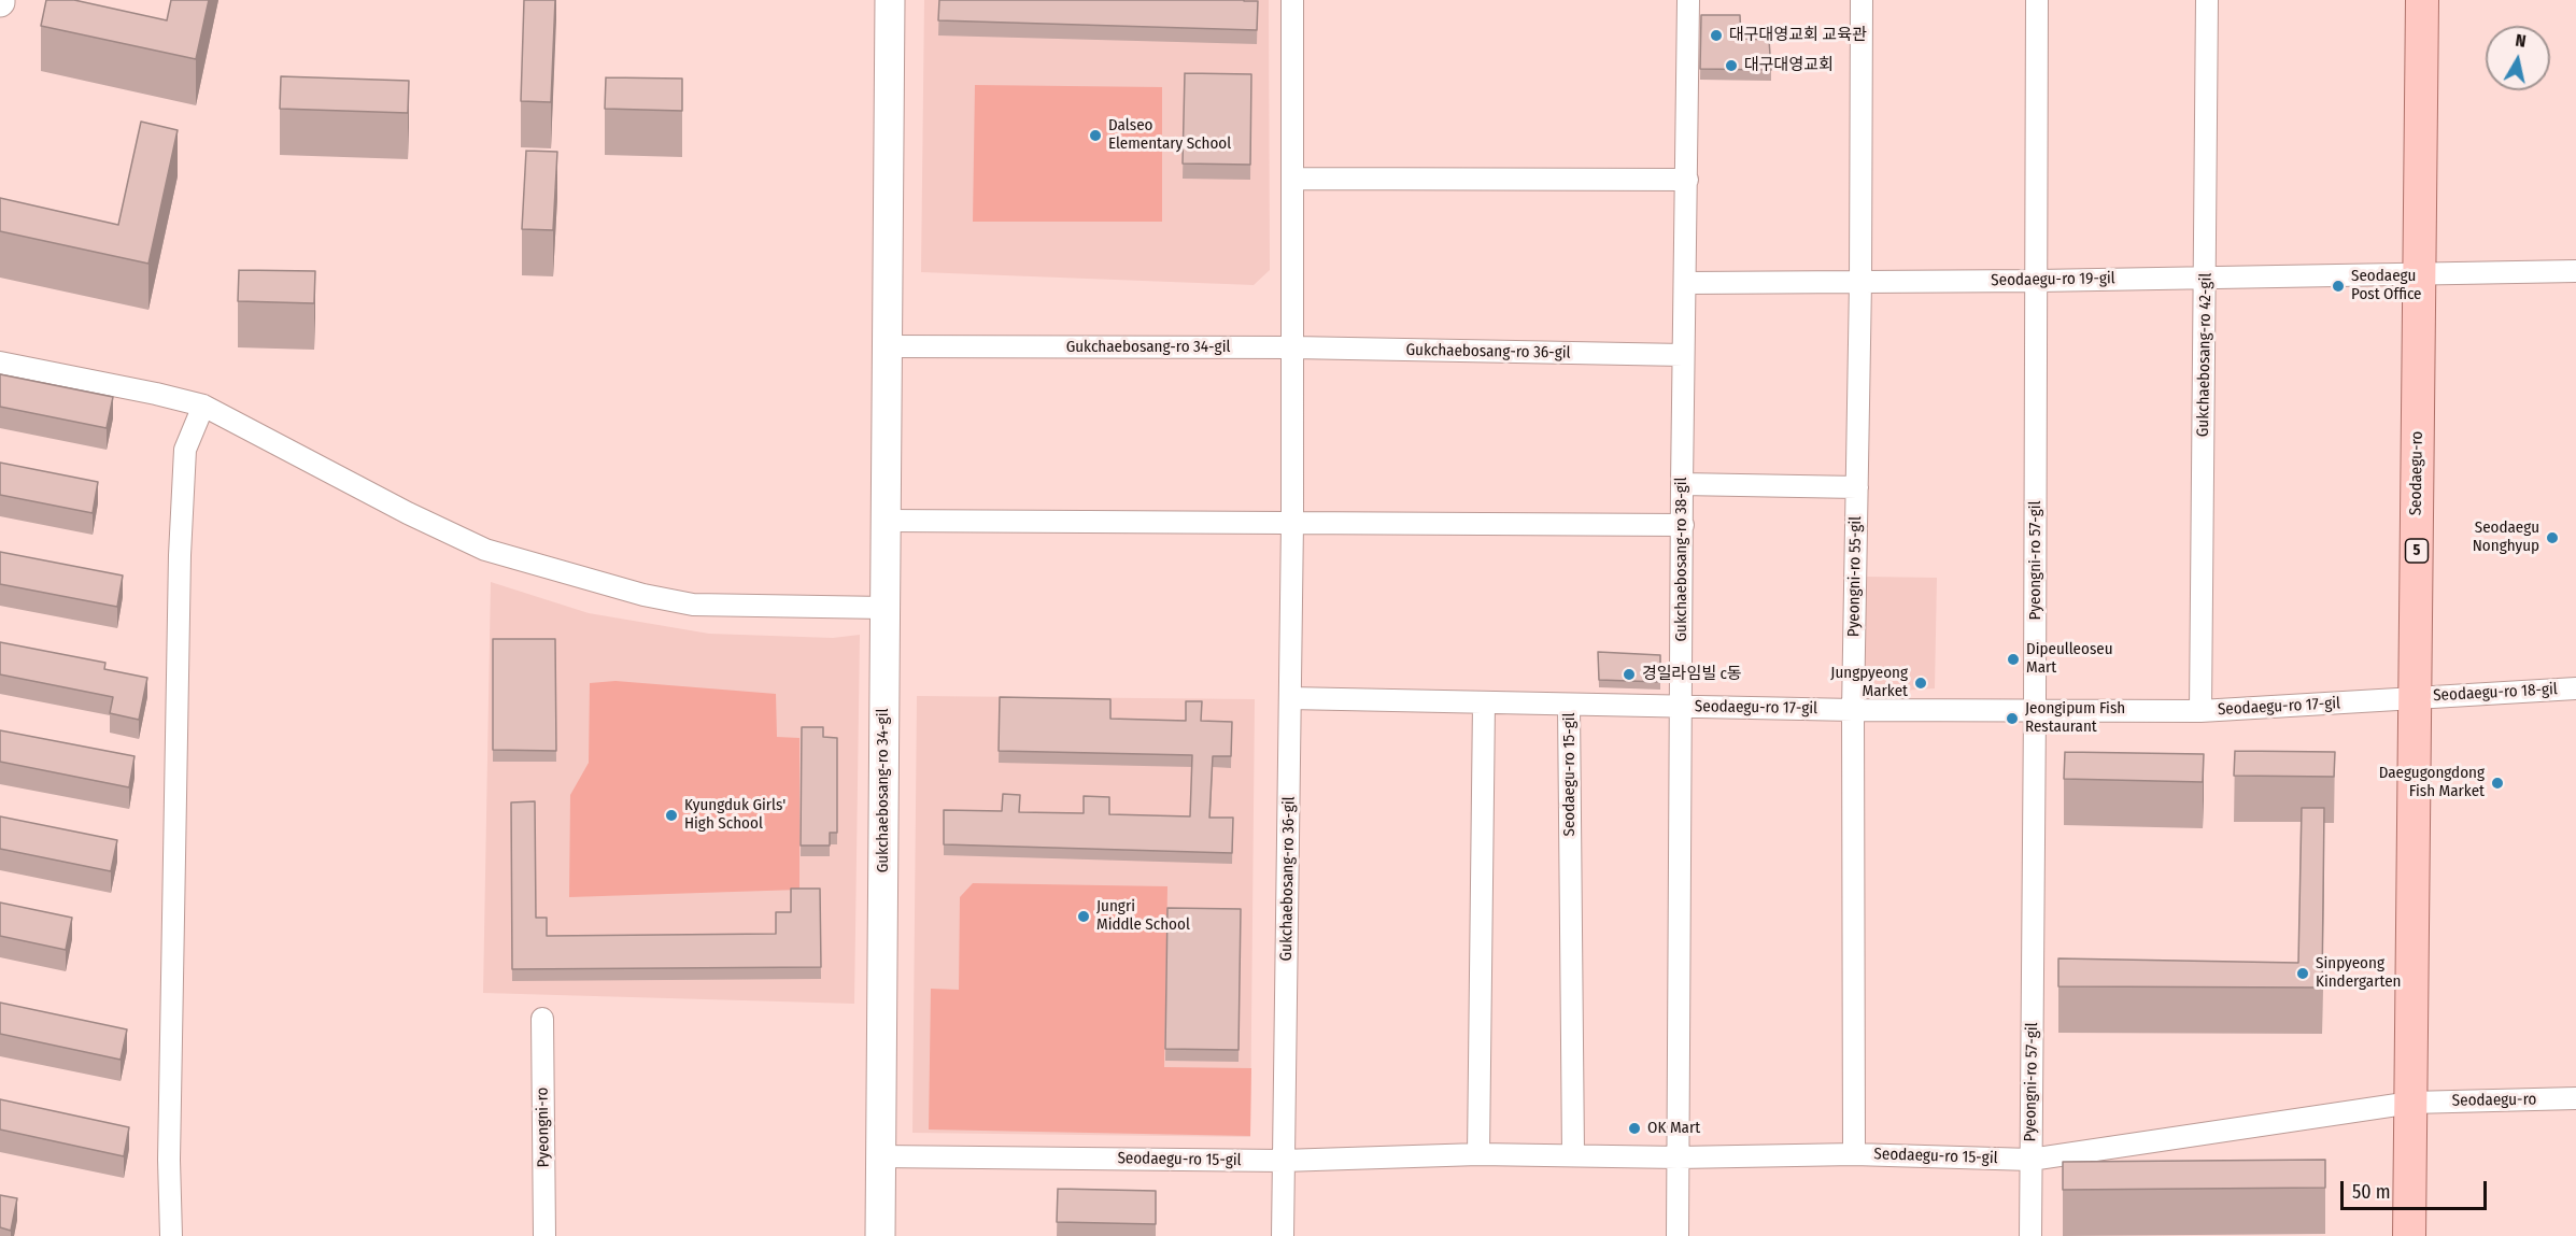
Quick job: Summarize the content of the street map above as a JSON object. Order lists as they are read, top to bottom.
{
  "streets": {
    "main road": ["Gukchaebosang-ro 34-gil", "Seodaegu-ro", "5"],
    "street": [
      "Seodaegu-ro 19-gil",
      "Gukchaebosang-ro 36-gil",
      "Gukchaebosang-ro 42-gil",
      "Gukchaebosang-ro 38-gil",
      "Pyeongni-ro 57-gil",
      "Pyeongni-ro 55-gil",
      "Seodaegu-ro 18-gil",
      "Seodaegu-ro 17-gil",
      "Seodaegu-ro 15-gil",
      "Pyeongni-ro"
    ]
  },
  "crossings": [
    ["Seodaegu-ro 19-gil", "Gukchaebosang-ro 42-gil"],
    ["Seodaegu-ro 19-gil", "Seodaegu-ro"],
    ["Seodaegu-ro 19-gil", "Gukchaebosang-ro 38-gil"],
    ["Seodaegu-ro 19-gil", "Pyeongni-ro 57-gil"],
    ["Seodaegu-ro 19-gil", "Pyeongni-ro 55-gil"],
    ["Gukchaebosang-ro 34-gil", "Gukchaebosang-ro 36-gil"],
    ["Gukchaebosang-ro 34-gil", "Seodaegu-ro 15-gil"],
    ["Gukchaebosang-ro 36-gil", "Gukchaebosang-ro 38-gil"],
    ["Gukchaebosang-ro 36-gil", "Seodaegu-ro 17-gil"],
    ["Gukchaebosang-ro 36-gil", "Seodaegu-ro 15-gil"],
    ["Gukchaebosang-ro 42-gil", "Seodaegu-ro 17-gil"],
    ["Seodaegu-ro", "Seodaegu-ro 18-gil"],
    ["Seodaegu-ro", "Seodaegu-ro 17-gil"],
    ["Seodaegu-ro", "Seodaegu-ro 15-gil"],
    ["Gukchaebosang-ro 38-gil", "Seodaegu-ro 17-gil"],
    ["Gukchaebosang-ro 38-gil", "Seodaegu-ro 15-gil"],
    ["Pyeongni-ro 57-gil", "Seodaegu-ro 17-gil"],
    ["Pyeongni-ro 57-gil", "Seodaegu-ro 15-gil"],
    ["Pyeongni-ro 55-gil", "Seodaegu-ro 17-gil"],
    ["Pyeongni-ro 55-gil", "Seodaegu-ro 15-gil"],
    ["Seodaegu-ro 18-gil", "Seodaegu-ro 17-gil"],
    ["Seodaegu-ro 17-gil", "Seodaegu-ro 15-gil"]
  ],
  "places": [
    "대구대영교회 교육관",
    "대구대영교회",
    "Dalseo Elementary School",
    "Seodaegu Post Office",
    "Seodaegu Nonghyup",
    "Dipeulleoseu Mart",
    "경일라임빌 c동",
    "Jungpyeong Market",
    "Jeongipum Fish Restaurant",
    "Daegugongdong Fish Market",
    "Kyungduk Girls' High School",
    "Jungri Middle School",
    "Sinpyeong Kindergarten",
    "OK Mart"
  ],
  "scale_bar": "50 m",
  "north": "top"
}
